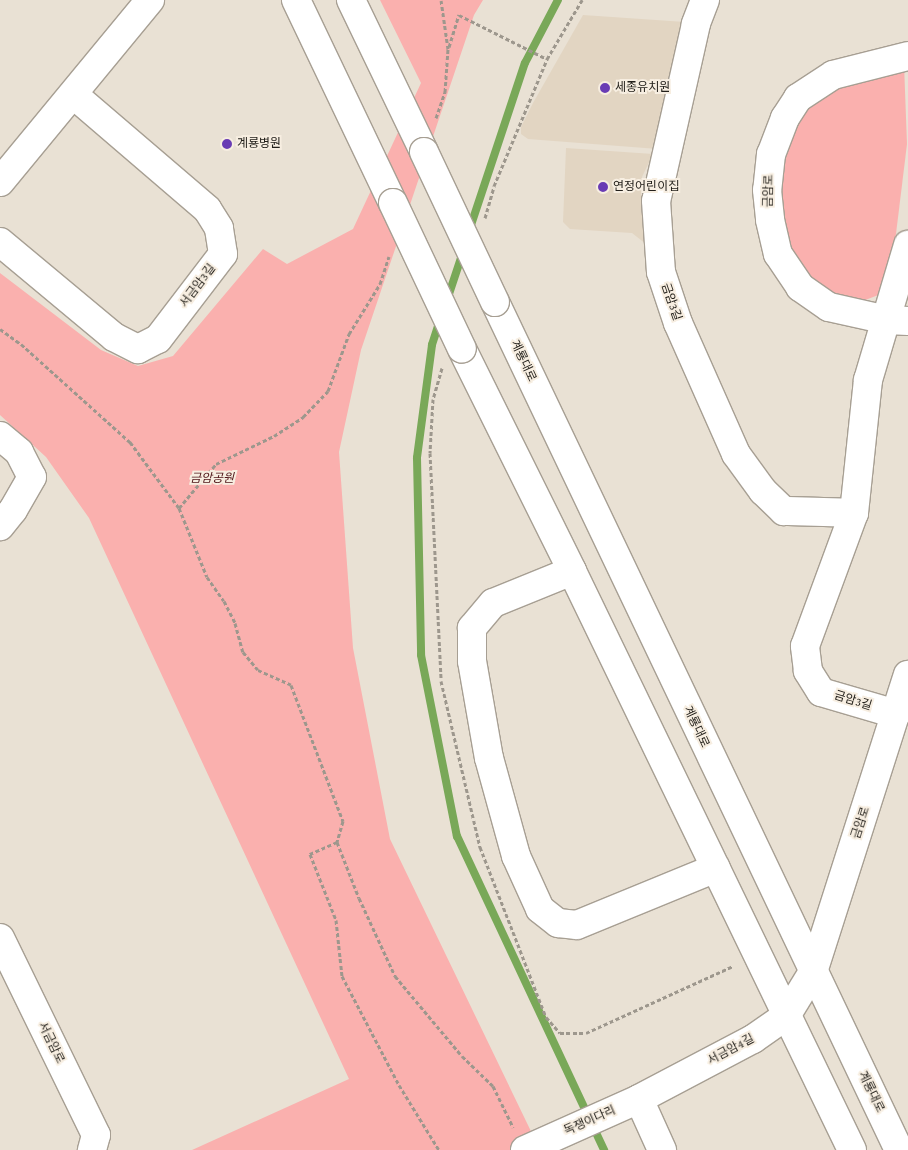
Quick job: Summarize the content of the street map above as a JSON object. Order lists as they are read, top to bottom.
{
  "streets": {
    "street": [
      "금암로",
      "서금암3길",
      "금암3길",
      "계룡대로",
      "서금암로",
      "서금암4길",
      "독쟁이다리"
    ]
  },
  "crossings": [
    ["금암로", "금암3길"],
    ["금암로", "계룡대로"],
    ["금암로", "서금암4길"],
    ["계룡대로", "서금암4길"],
    ["서금암4길", "독쟁이다리"]
  ],
  "parks": ["금암공원"],
  "places": ["세종유치원", "계룡병원", "연정어린이집"]
}
